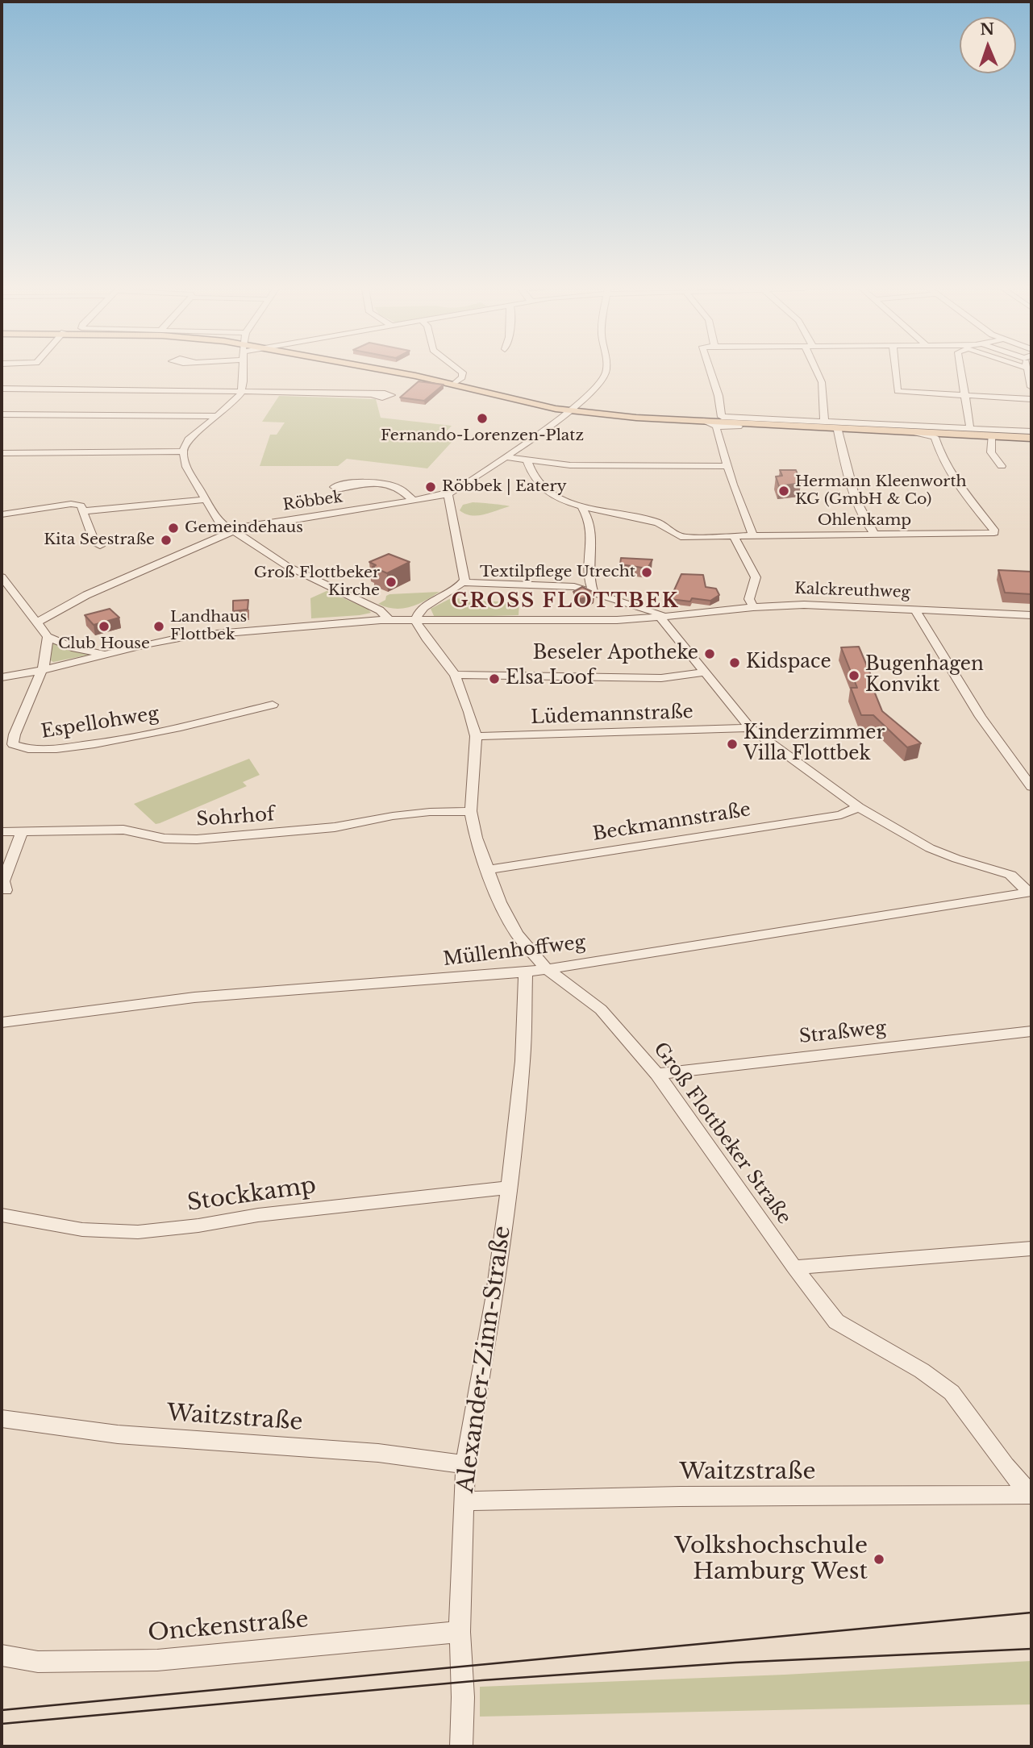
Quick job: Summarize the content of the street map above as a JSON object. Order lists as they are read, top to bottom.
{
  "streets": {
    "street": [
      "Röbbek",
      "Ohlenkamp",
      "Kalckreuthweg",
      "Lüdemannstraße",
      "Espellohweg",
      "Sohrhof",
      "Beckmannstraße",
      "Müllenhoffweg",
      "Straßweg",
      "Groß Flottbeker Straße",
      "Stockkamp",
      "Alexander-Zinn-Straße",
      "Waitzstraße",
      "Onckenstraße"
    ]
  },
  "crossings": [
    ["Kalckreuthweg", "Espellohweg"],
    ["Kalckreuthweg", "Groß Flottbeker Straße"],
    ["Lüdemannstraße", "Groß Flottbeker Straße"],
    ["Sohrhof", "Groß Flottbeker Straße"],
    ["Beckmannstraße", "Groß Flottbeker Straße"],
    ["Müllenhoffweg", "Groß Flottbeker Straße"],
    ["Müllenhoffweg", "Alexander-Zinn-Straße"],
    ["Straßweg", "Groß Flottbeker Straße"],
    ["Groß Flottbeker Straße", "Waitzstraße"],
    ["Stockkamp", "Alexander-Zinn-Straße"],
    ["Alexander-Zinn-Straße", "Waitzstraße"],
    ["Alexander-Zinn-Straße", "Onckenstraße"]
  ],
  "districts": ["GROSS FLOTTBEK"],
  "places": [
    "Fernando-Lorenzen-Platz",
    "Röbbek | Eatery",
    "Hermann Kleenworth KG (GmbH & Co)",
    "Gemeindehaus",
    "Kita Seestraße",
    "Textilpflege Utrecht",
    "Groß Flottbeker Kirche",
    "Club House",
    "Landhaus Flottbek",
    "Beseler Apotheke",
    "Kidspace",
    "Bugenhagen Konvikt",
    "Elsa Loof",
    "Kinderzimmer Villa Flottbek",
    "Volkshochschule Hamburg West"
  ],
  "north": "top"
}
